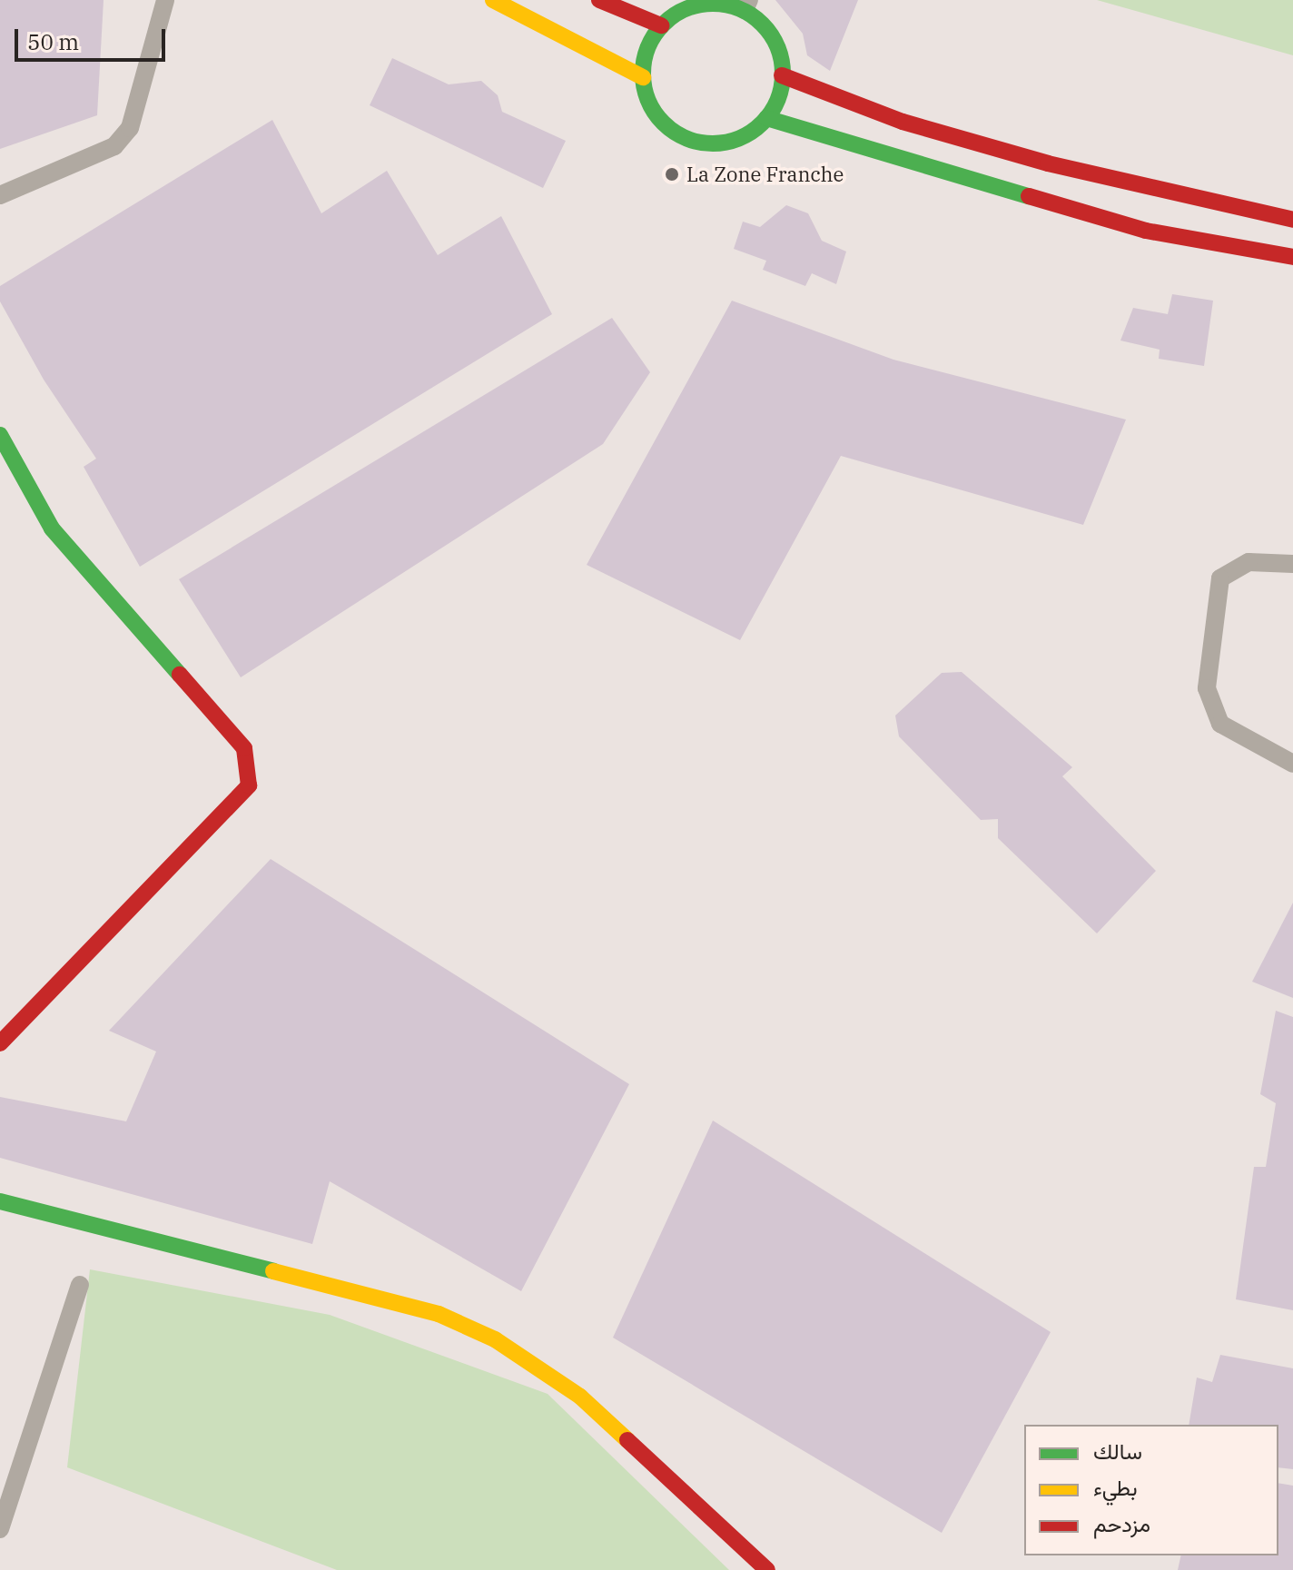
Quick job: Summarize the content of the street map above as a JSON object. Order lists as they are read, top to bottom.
{
  "places": ["La Zone Franche"],
  "legend": ["سالك", "بطيء", "مزدحم"],
  "scale_bar": "50 m"
}
